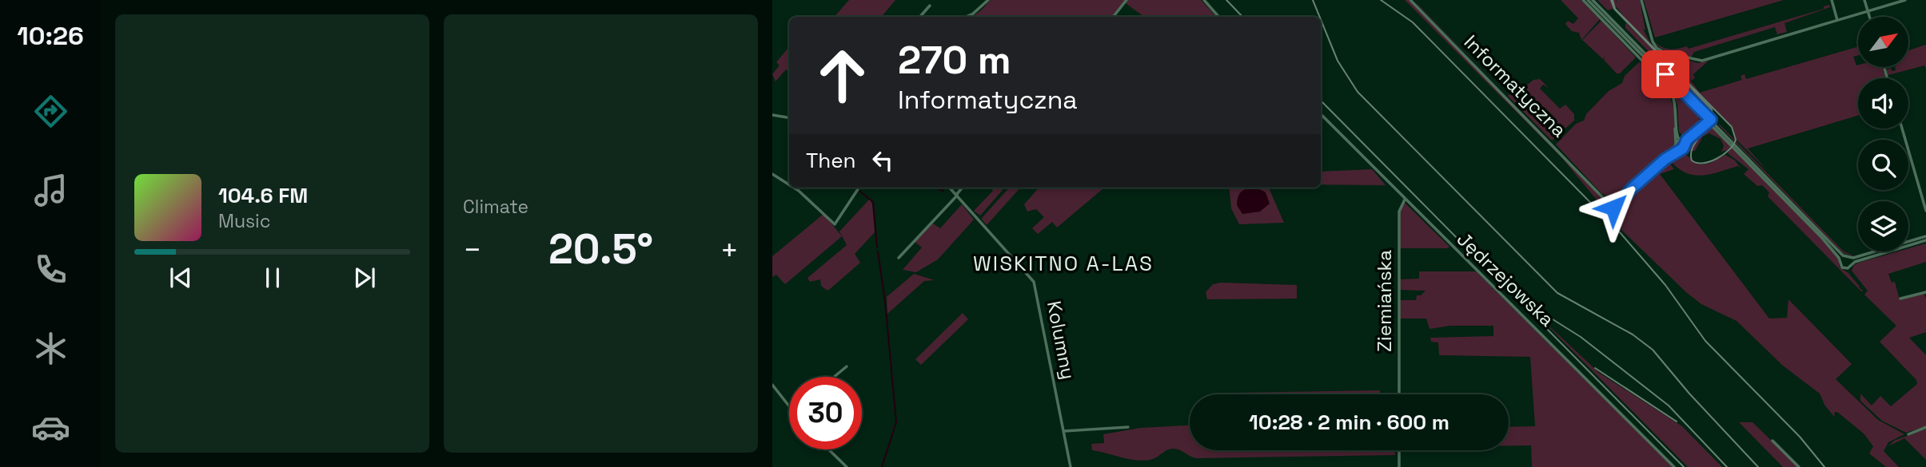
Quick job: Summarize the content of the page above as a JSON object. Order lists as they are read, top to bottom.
{
  "streets": {
    "street": [
      "Informatyczna",
      "Jędrzejowska",
      "Ziemiańska",
      "Kolumny"
    ]
  },
  "crossings": [
    ["Jędrzejowska", "Ziemiańska"]
  ],
  "districts": ["WISKITNO A-LAS"],
  "north": "top right",
  "page": {
    "tabs": "10:26",
    "tile": "Climate",
    "turn": ["270 m", "Informatyczna"],
    "then": "Then",
    "song": ["104.6 FM", "Music"],
    "heat": ["−", "20.5°", "+"],
    "limit": "30",
    "trip": "10:28 · 2 min · 600 m"
  }
}
